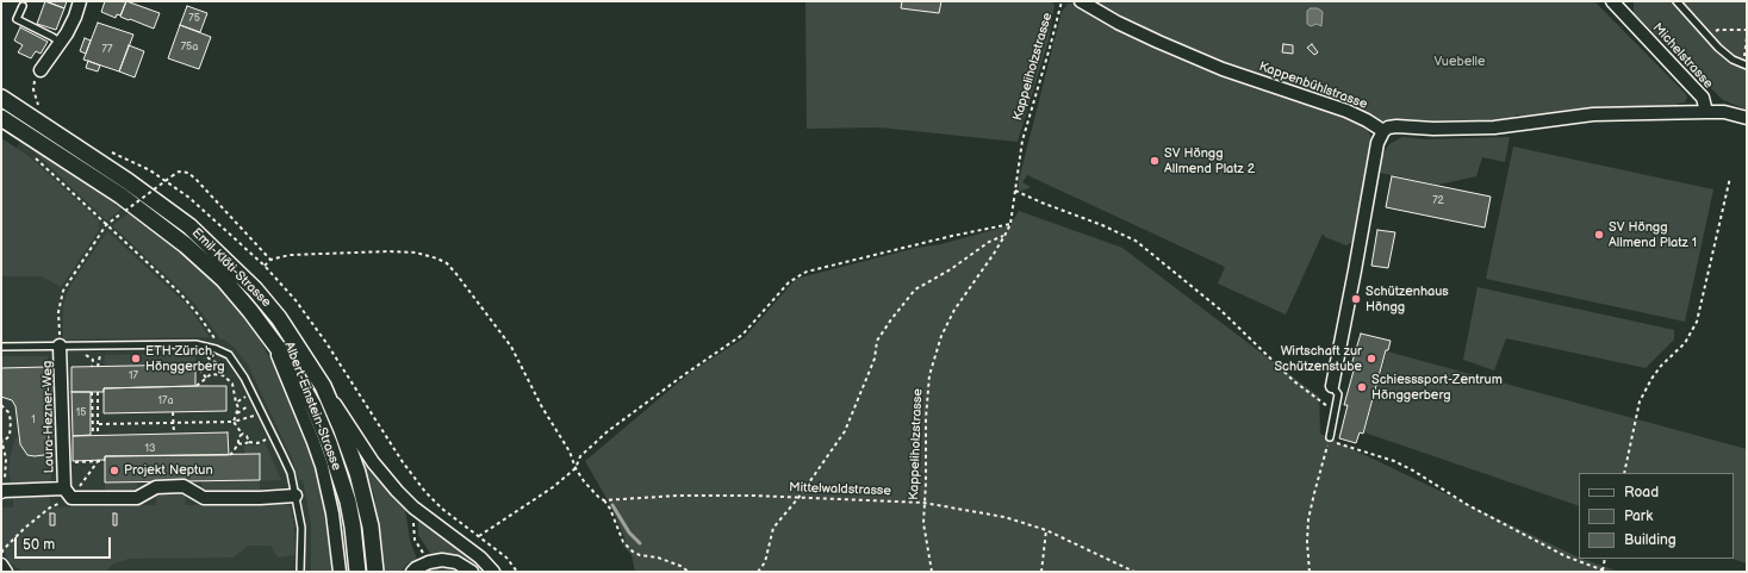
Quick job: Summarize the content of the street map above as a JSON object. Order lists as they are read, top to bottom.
{
  "streets": {
    "street": [
      "Michelstrasse",
      "Kappenbühlstrasse",
      "Emil-Klöti-Strasse",
      "Albert-Einstein-Strasse",
      "Laura-Hezner-Weg"
    ],
    "path": ["Kappeliholzstrasse", "Mittelwaldstrasse"]
  },
  "crossings": [
    ["Kappeliholzstrasse", "Mittelwaldstrasse"],
    ["Emil-Klöti-Strasse", "Albert-Einstein-Strasse"]
  ],
  "parks": ["Vuebelle"],
  "places": [
    "SV Höngg Allmend Platz 2",
    "SV Höngg Allmend Platz 1",
    "Schützenhaus Höngg",
    "ETH Zürich, Hönggerberg",
    "Wirtschaft zur Schützenstube",
    "Schiesssport-Zentrum Hönggerberg",
    "Projekt Neptun"
  ],
  "house_numbers": [
    "75",
    "75a",
    "77",
    "72",
    "17",
    "17a",
    "15",
    "1",
    "13"
  ],
  "legend": ["Road", "Park", "Building"],
  "scale_bar": "50 m"
}
